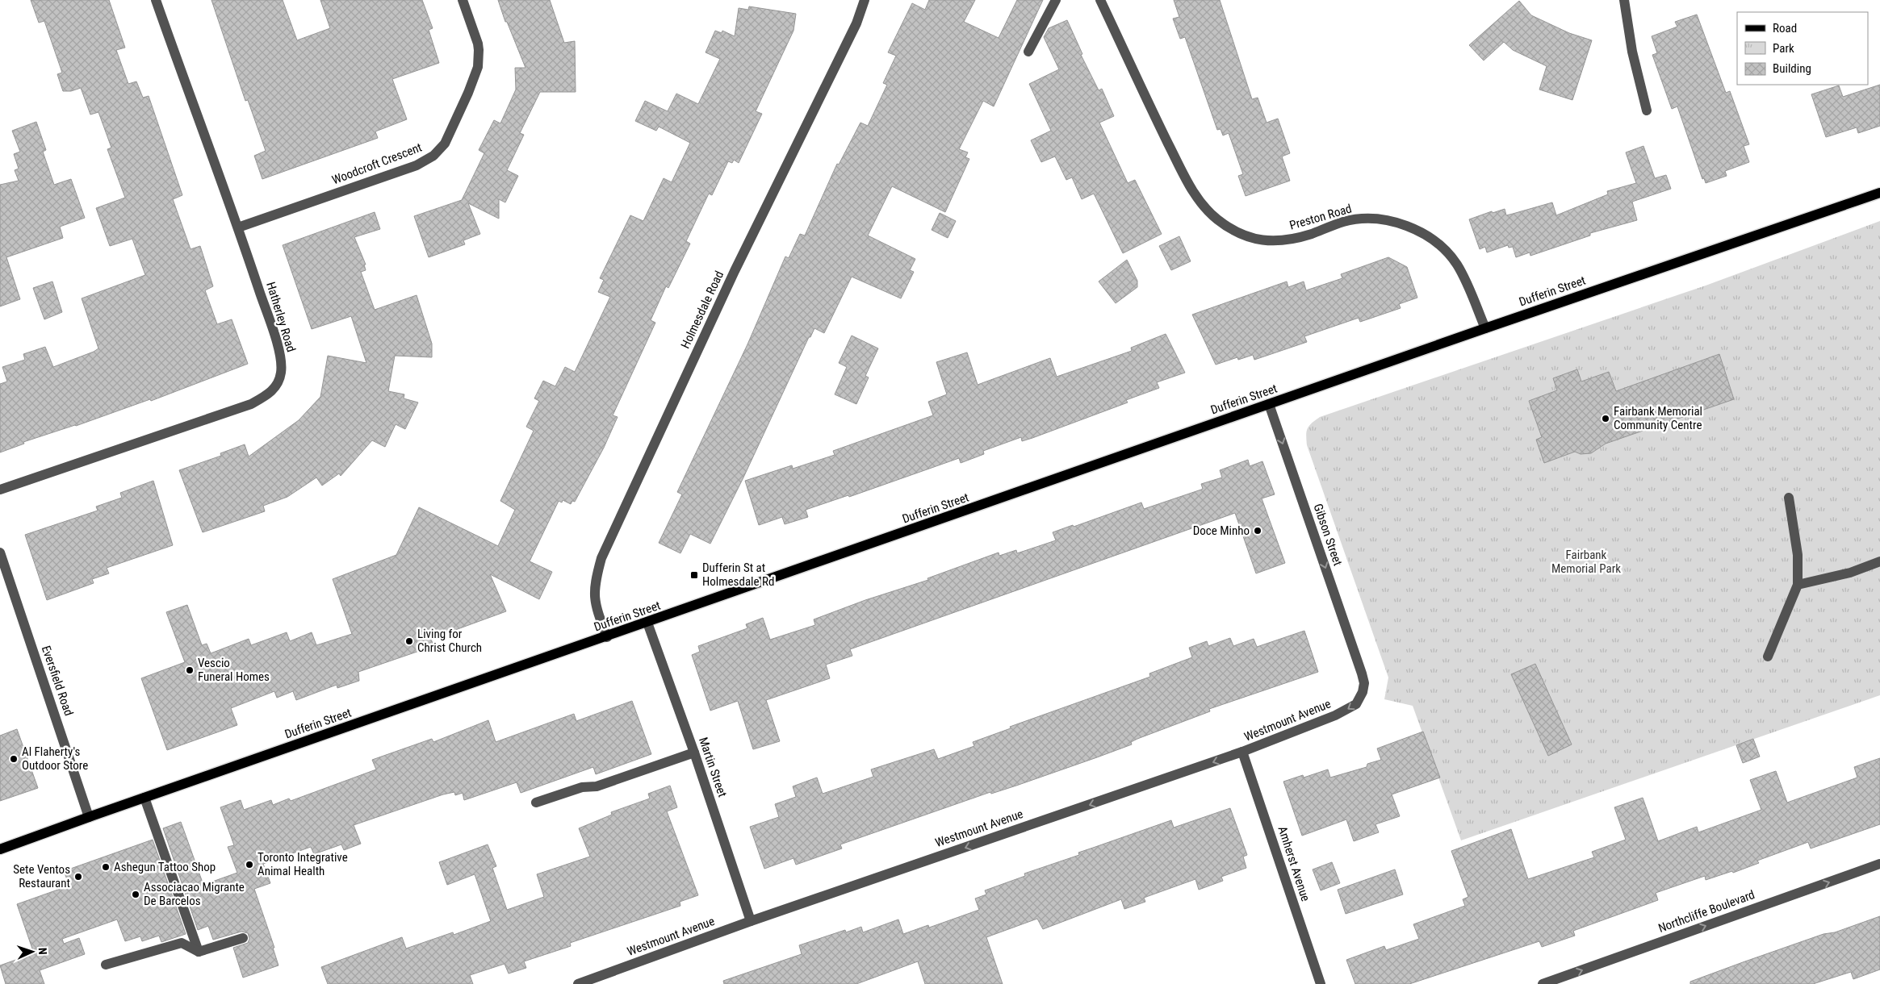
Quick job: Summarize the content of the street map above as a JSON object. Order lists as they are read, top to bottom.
{
  "streets": {
    "main road": ["Dufferin Street"],
    "street": [
      "Woodcroft Crescent",
      "Preston Road",
      "Holmesdale Road",
      "Hatherley Road",
      "Gibson Street",
      "Eversfield Road",
      "Westmount Avenue",
      "Martin Street",
      "Amherst Avenue",
      "Northcliffe Boulevard"
    ]
  },
  "crossings": [
    ["Woodcroft Crescent", "Hatherley Road"],
    ["Preston Road", "Dufferin Street"],
    ["Dufferin Street", "Holmesdale Road"],
    ["Dufferin Street", "Gibson Street"],
    ["Dufferin Street", "Eversfield Road"],
    ["Dufferin Street", "Martin Street"],
    ["Gibson Street", "Westmount Avenue"],
    ["Westmount Avenue", "Martin Street"],
    ["Westmount Avenue", "Amherst Avenue"]
  ],
  "one_way": ["Gibson Street", "Westmount Avenue", "Northcliffe Boulevard"],
  "parks": ["Fairbank Memorial Park"],
  "places": {
    "other": [
      "Fairbank Memorial Community Centre",
      "Doce Minho",
      "Living for Christ Church",
      "Vescio Funeral Homes",
      "Al Flaherty's Outdoor Store",
      "Toronto Integrative Animal Health",
      "Ashegun Tattoo Shop",
      "Sete Ventos Restaurant",
      "Associacao Migrante De Barcelos"
    ],
    "transit": ["Dufferin St at Holmesdale Rd"]
  },
  "legend": ["Road", "Park", "Building"],
  "north": "right"
}
